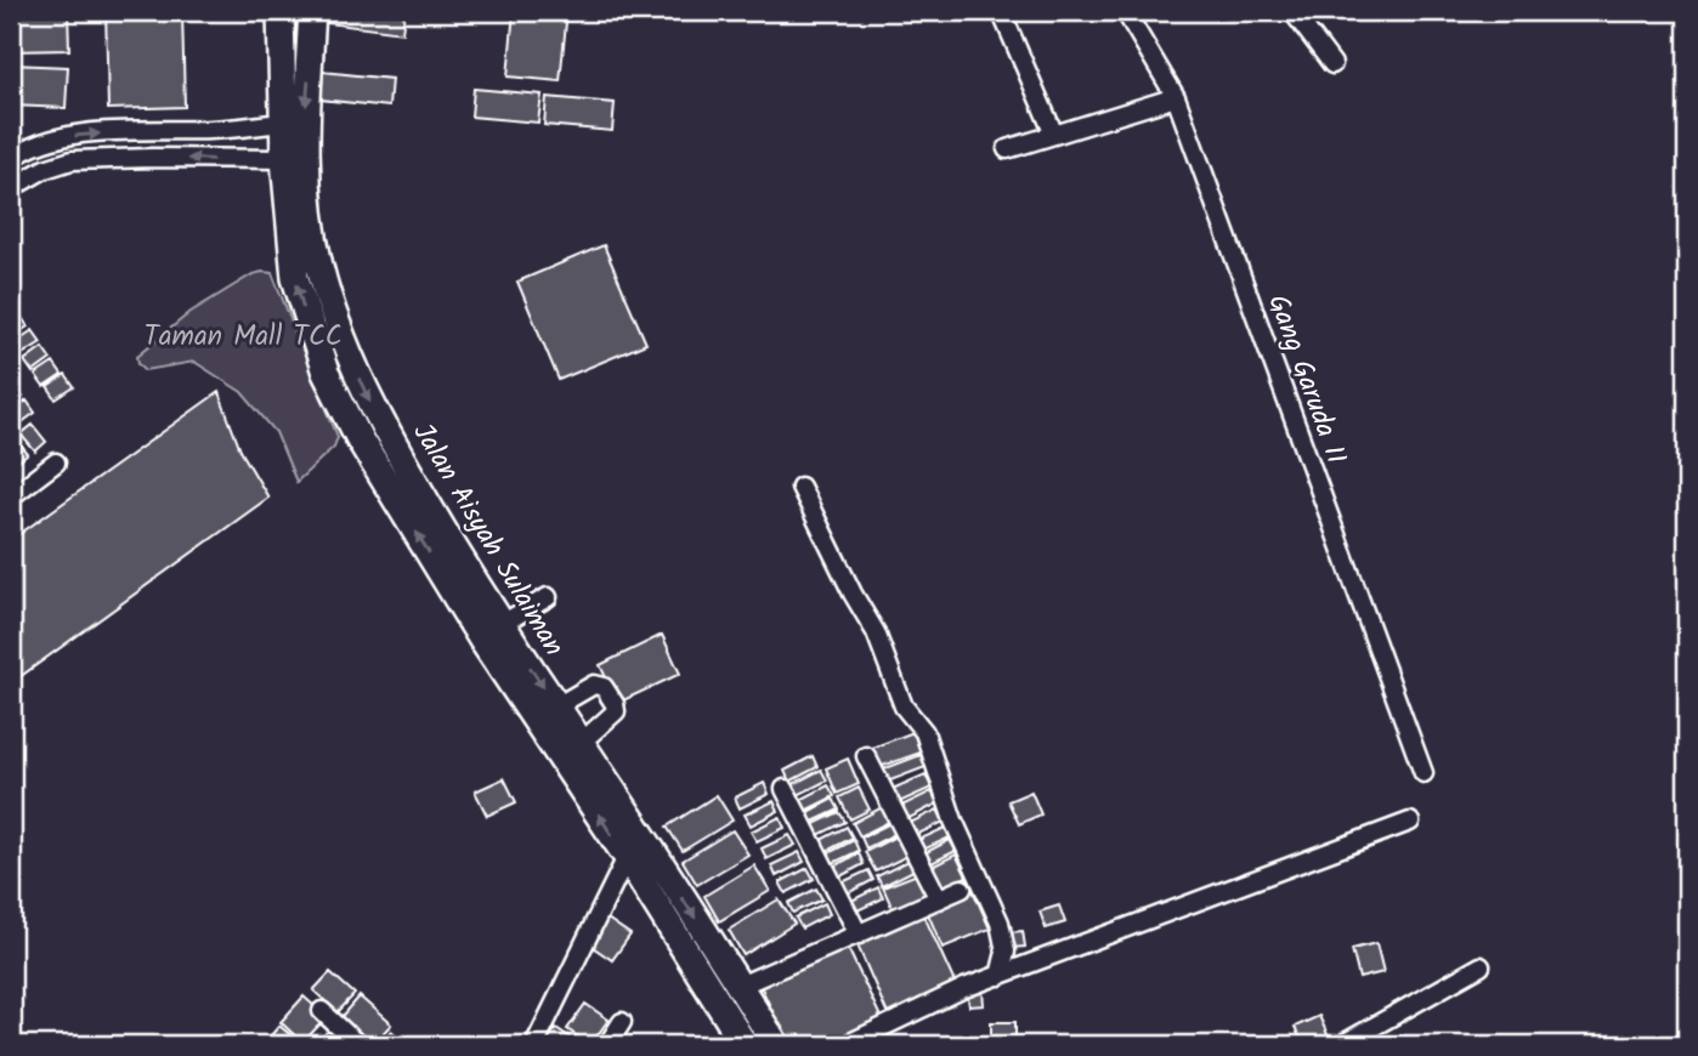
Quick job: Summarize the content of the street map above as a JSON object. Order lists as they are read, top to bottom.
{
  "streets": {
    "highway": ["Jalan Aisyah Sulaiman"],
    "street": ["Gang Garuda II"]
  },
  "parks": ["Taman Mall TCC"]
}
